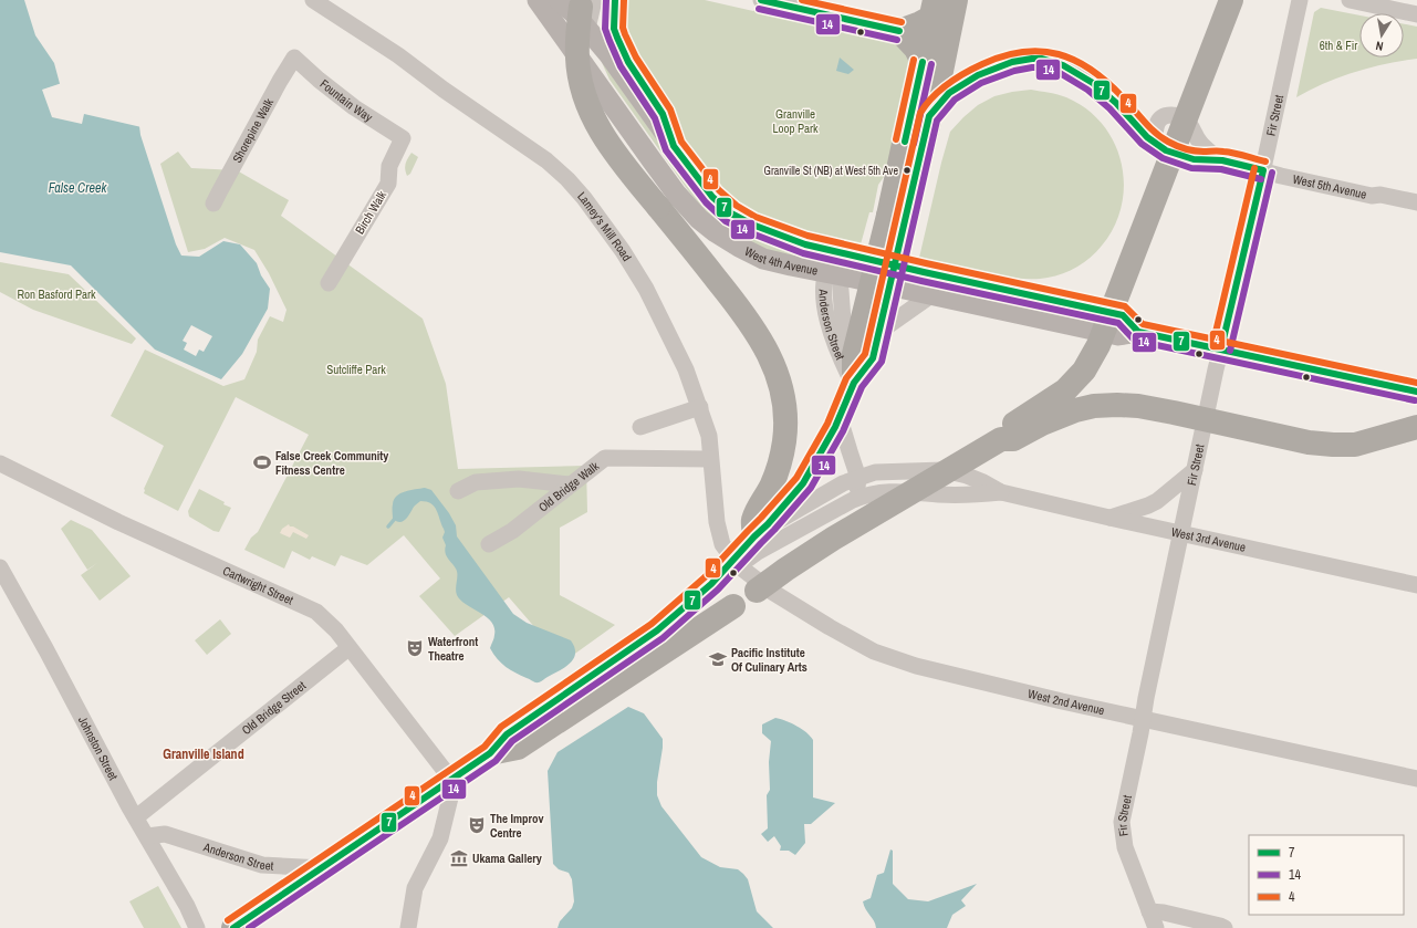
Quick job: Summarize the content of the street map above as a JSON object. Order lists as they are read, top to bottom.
{
  "streets": {
    "main road": ["West 4th Avenue"],
    "street": [
      "Fountain Way",
      "Fir Street",
      "Shorepine Walk",
      "West 5th Avenue",
      "Birch Walk",
      "Lamey's Mill Road",
      "Anderson Street",
      "Old Bridge Walk",
      "West 3rd Avenue",
      "Cartwright Street",
      "West 2nd Avenue",
      "Old Bridge Street",
      "Johnston Street"
    ]
  },
  "crossings": [
    ["Fountain Way", "Shorepine Walk"],
    ["Fountain Way", "Birch Walk"],
    ["Fir Street", "West 5th Avenue"],
    ["Fir Street", "West 4th Avenue"],
    ["Fir Street", "West 3rd Avenue"],
    ["Fir Street", "West 2nd Avenue"],
    ["Lamey's Mill Road", "Anderson Street"],
    ["Lamey's Mill Road", "Old Bridge Walk"],
    ["Lamey's Mill Road", "West 2nd Avenue"],
    ["West 4th Avenue", "Anderson Street"],
    ["Anderson Street", "West 3rd Avenue"],
    ["Anderson Street", "Cartwright Street"],
    ["Anderson Street", "West 2nd Avenue"],
    ["Anderson Street", "Johnston Street"],
    ["Cartwright Street", "Old Bridge Street"],
    ["Old Bridge Street", "Johnston Street"]
  ],
  "districts": ["Granville Island"],
  "water": ["False Creek"],
  "parks": [
    "6th & Fir",
    "Granville Loop Park",
    "Ron Basford Park",
    "Sutcliffe Park"
  ],
  "places": {
    "other": ["Granville St (NB) at West 5th Ave"],
    "sports": ["False Creek Community Fitness Centre"],
    "theatre": ["Waterfront Theatre", "The Improv Centre"],
    "school or university": ["Pacific Institute Of Culinary Arts"],
    "museum": ["Ukama Gallery"]
  },
  "lines": ["transit line 7", "transit line 14", "transit line 4"],
  "legend": ["7", "14", "4"],
  "north": "bottom"
}
